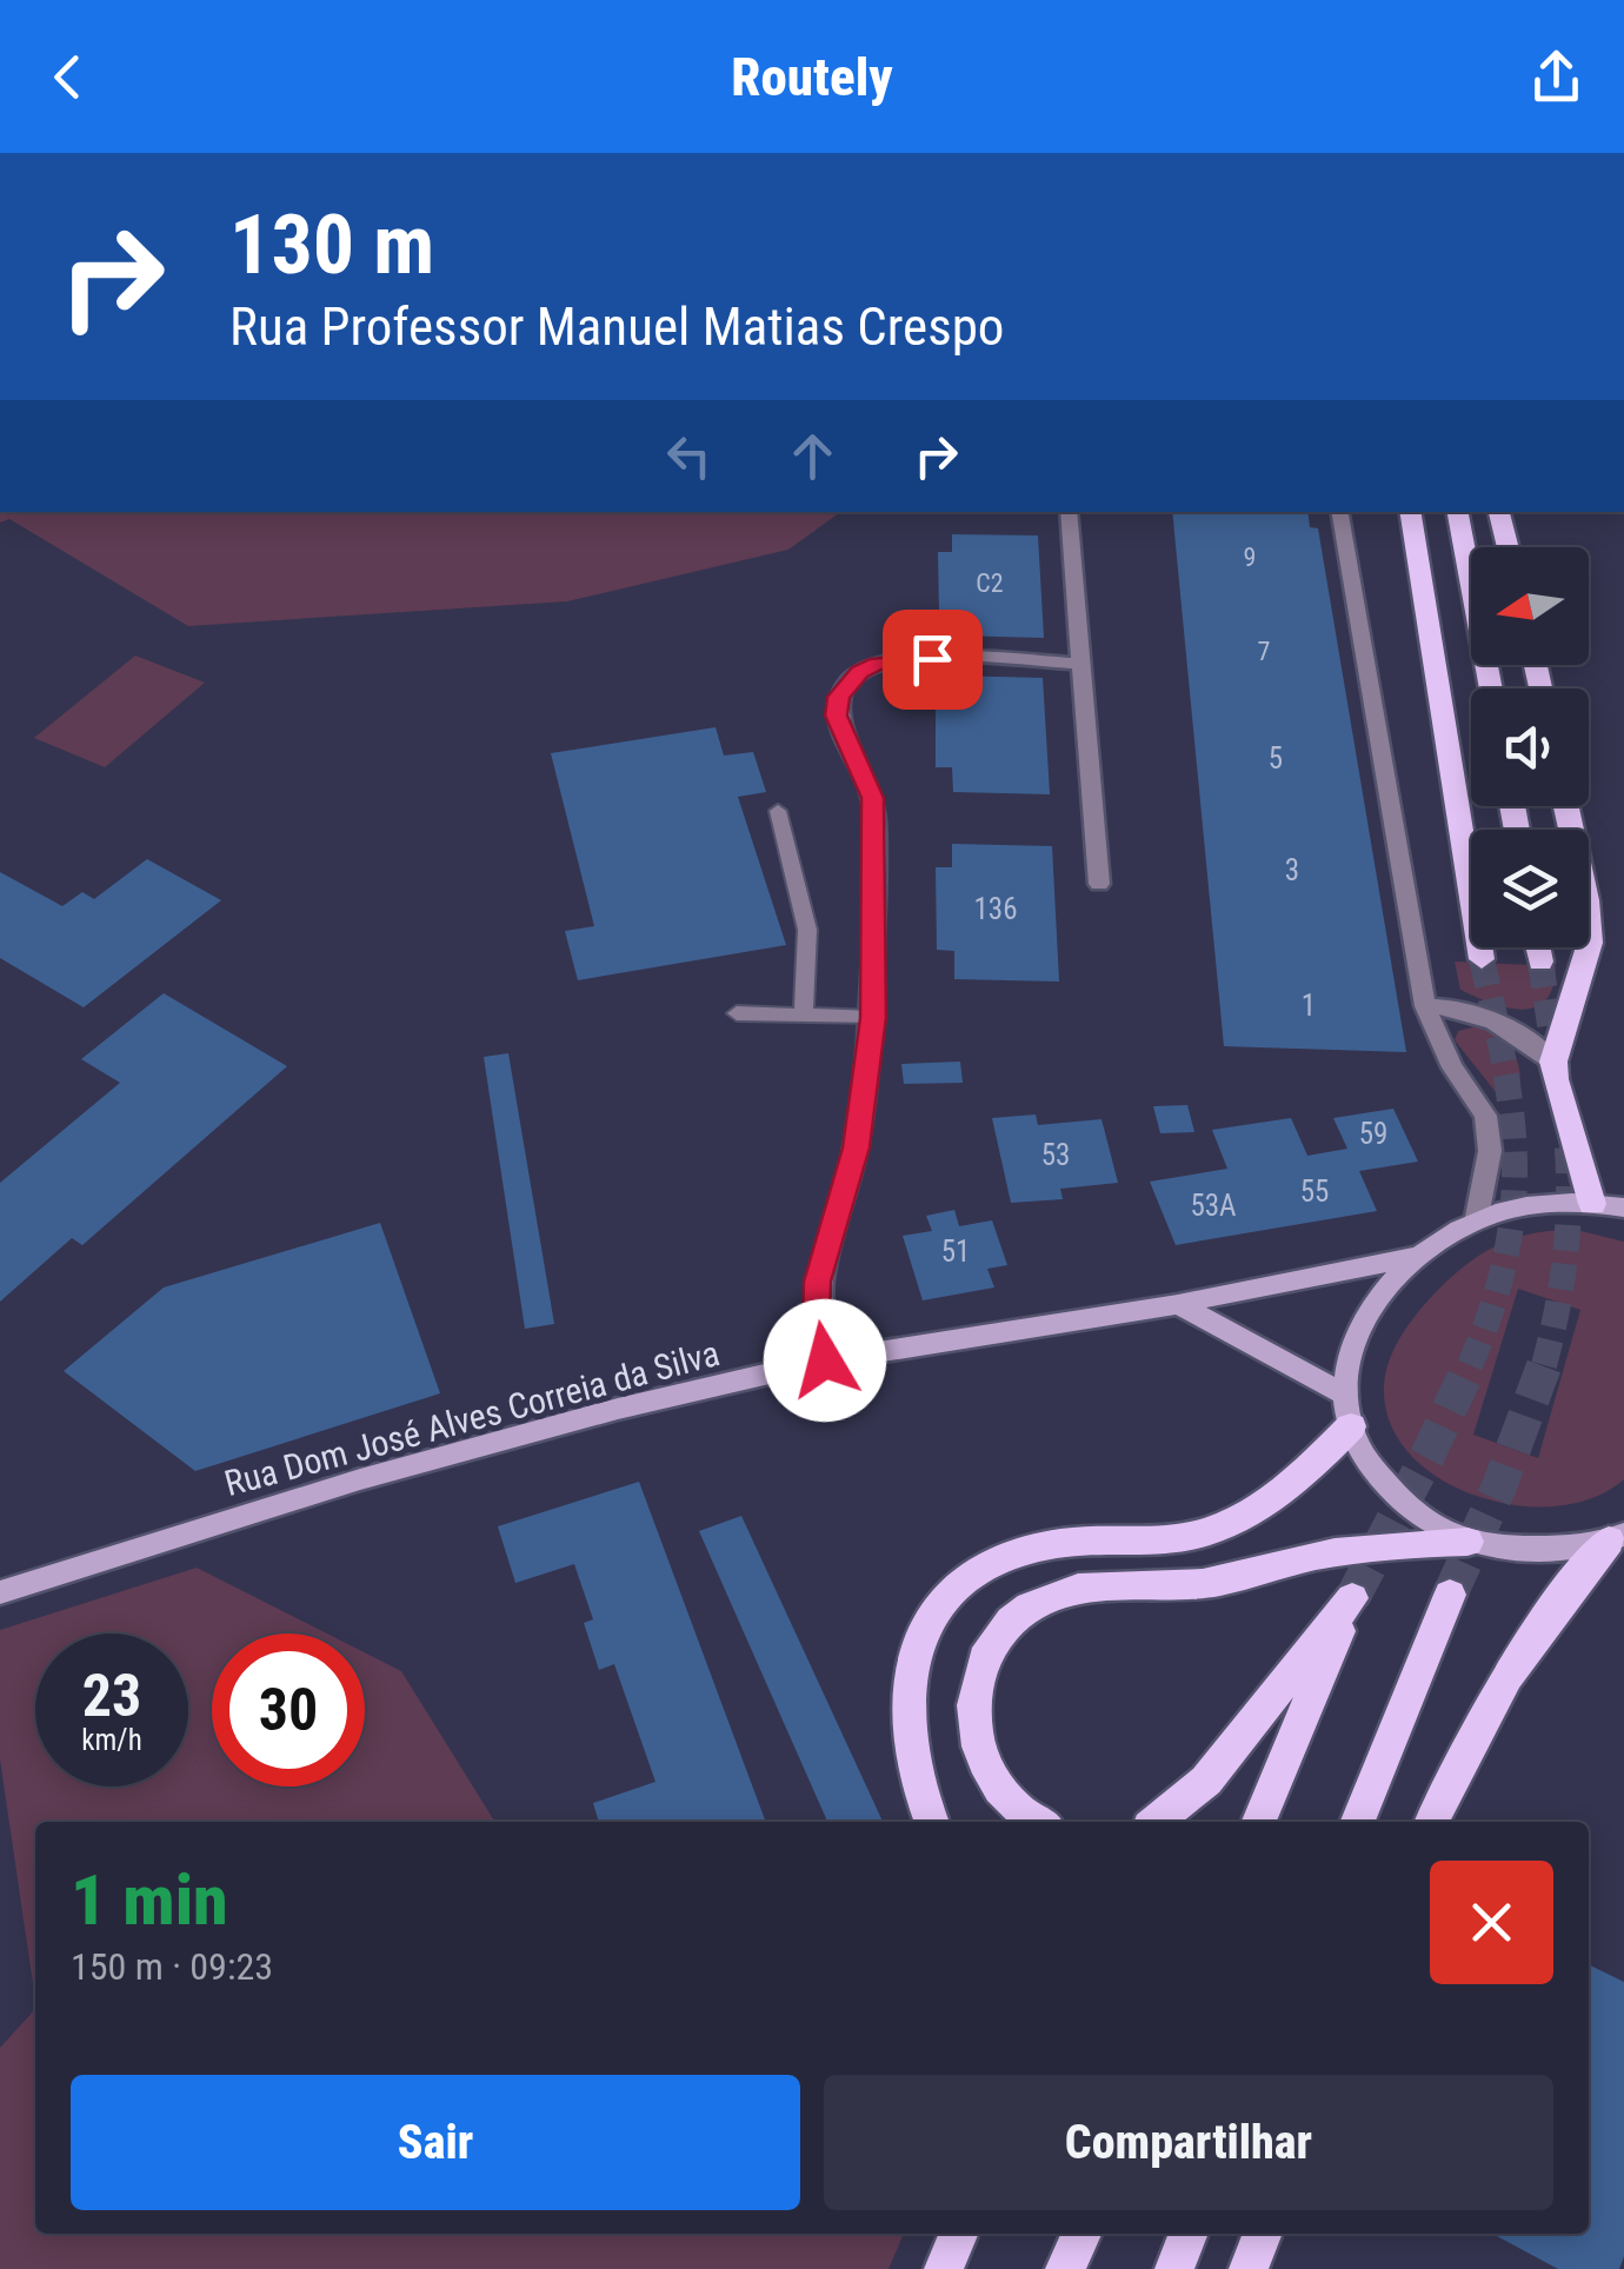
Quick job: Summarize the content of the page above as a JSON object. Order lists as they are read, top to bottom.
{
  "streets": {
    "main road": ["Rua Dom José Alves Correia da Silva"]
  },
  "house_numbers": [
    "9",
    "C2",
    "7",
    "5",
    "3",
    "136",
    "1",
    "59",
    "53",
    "55",
    "53A",
    "51"
  ],
  "north": "left",
  "page": {
    "header": "Routely",
    "turn": ["130 m", "Rua Professor Manuel Matias Crespo"],
    "speed": "23 km/h",
    "limit": "30",
    "heading": ["1 min", "150 m · 09:23"],
    "buttons": ["Sair", "Compartilhar"]
  }
}
